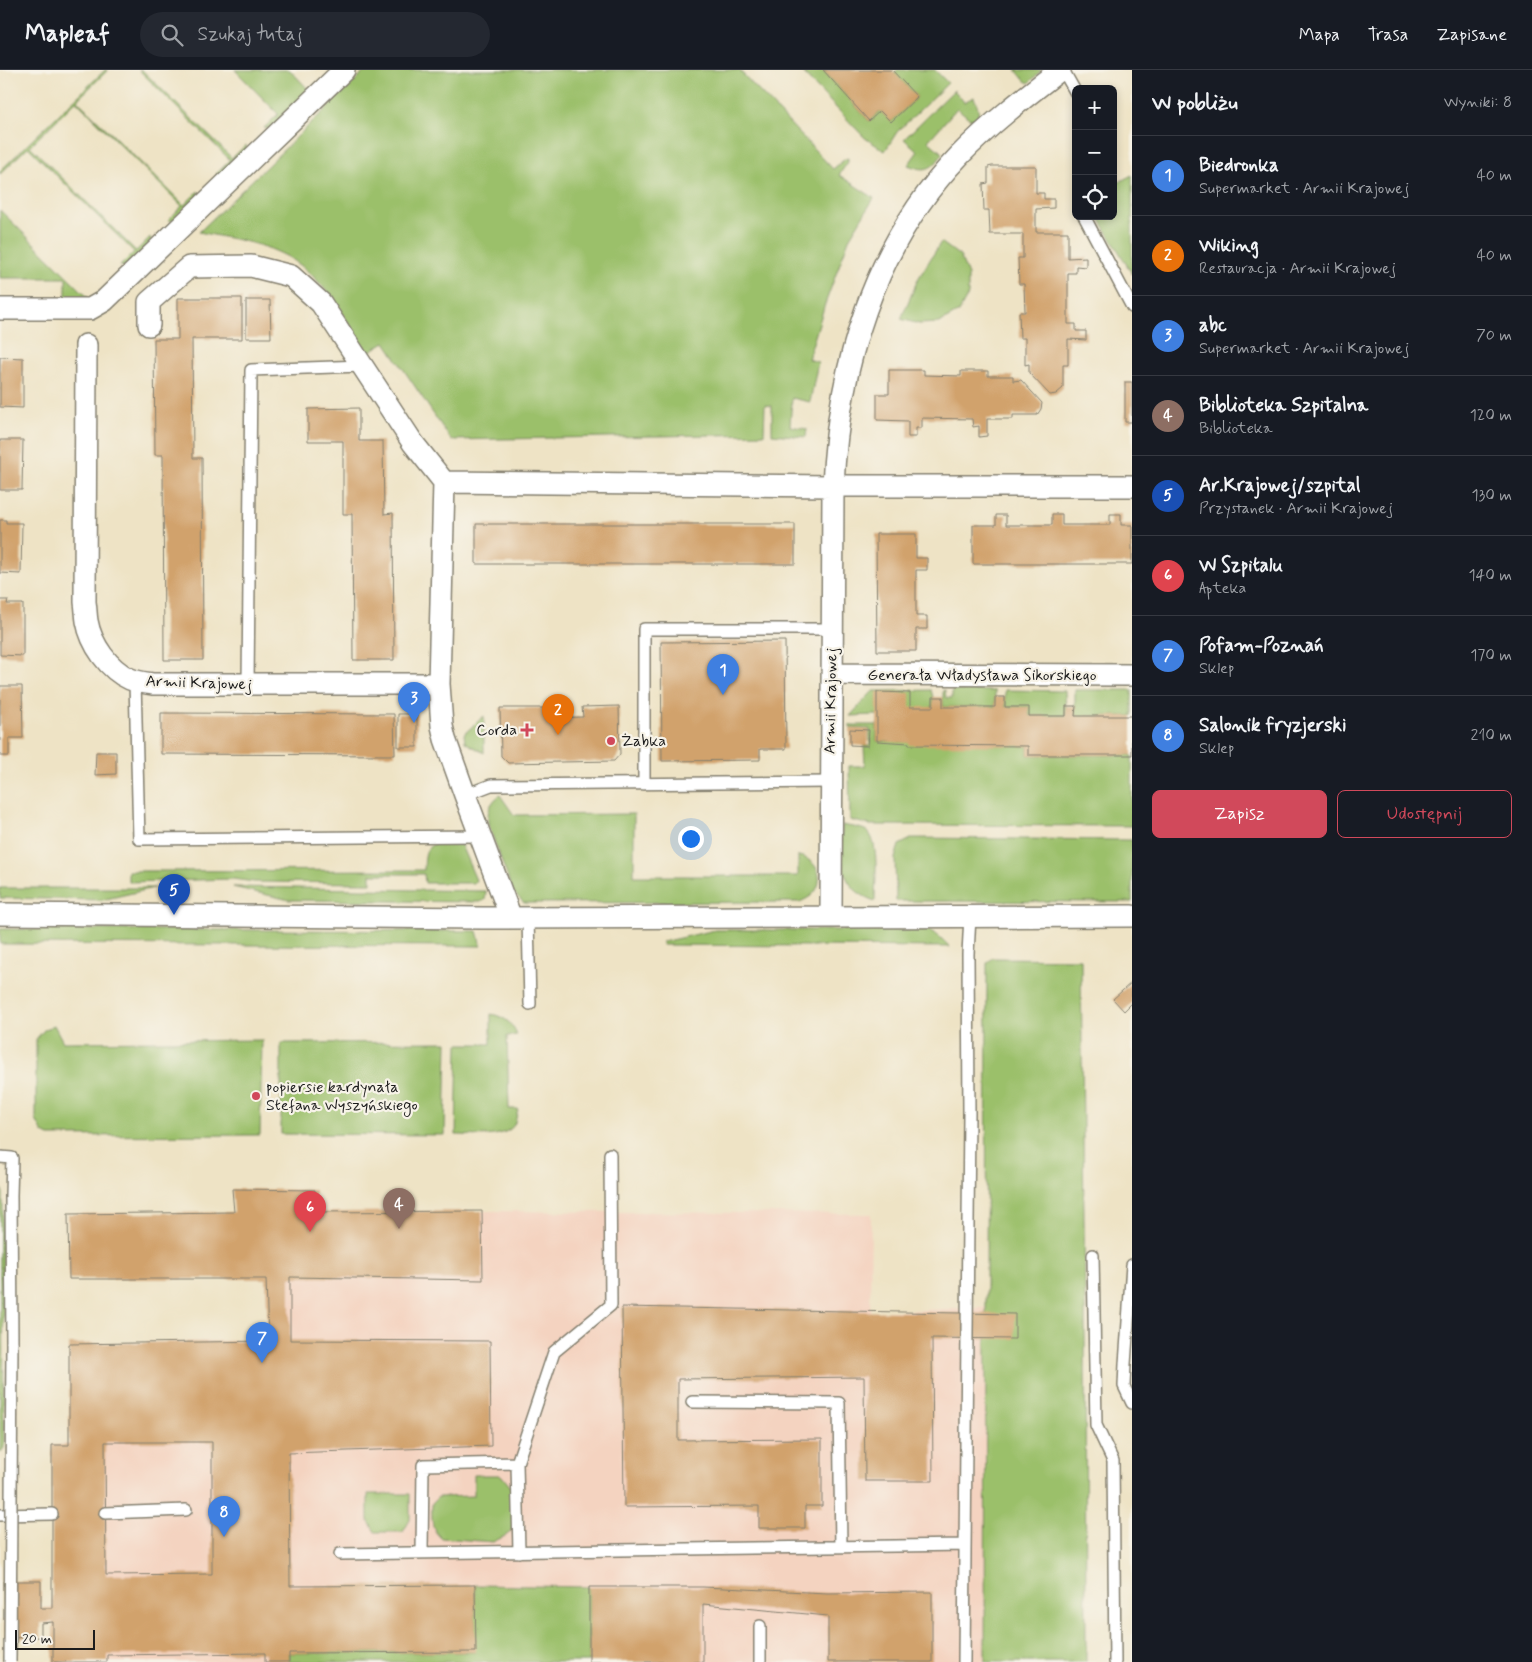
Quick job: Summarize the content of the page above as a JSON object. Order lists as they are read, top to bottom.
{
  "streets": {
    "street": ["Generała Władysława Sikorskiego", "Armii Krajowej"]
  },
  "crossings": [
    ["Generała Władysława Sikorskiego", "Armii Krajowej"]
  ],
  "places": {
    "health": ["Corda"],
    "other": ["Żabka", "popiersie kardynała Stefana Wyszyńskiego"]
  },
  "scale_bar": "20 m",
  "page": {
    "header": "Mapleaf",
    "search": "Szukaj tutaj",
    "nav": ["Mapa", "Trasa", "Zapisane"],
    "heading": ["W pobliżu", "Wyniki: 8"],
    "map_buttons": ["+", "−"],
    "list": [
      {
        "mark": "1",
        "name": "Biedronka",
        "note": "Supermarket · Armii Krajowej",
        "value": "40 m"
      },
      {
        "mark": "2",
        "name": "Wiking",
        "note": "Restauracja · Armii Krajowej",
        "value": "40 m"
      },
      {
        "mark": "3",
        "name": "abc",
        "note": "Supermarket · Armii Krajowej",
        "value": "70 m"
      },
      {
        "mark": "4",
        "name": "Biblioteka Szpitalna",
        "note": "Biblioteka",
        "value": "120 m"
      },
      {
        "mark": "5",
        "name": "Ar.Krajowej/szpital",
        "note": "Przystanek · Armii Krajowej",
        "value": "130 m"
      },
      {
        "mark": "6",
        "name": "W Szpitalu",
        "note": "Apteka",
        "value": "140 m"
      },
      {
        "mark": "7",
        "name": "Pofam-Poznań",
        "note": "Sklep",
        "value": "170 m"
      },
      {
        "mark": "8",
        "name": "Salonik fryzjerski",
        "note": "Sklep",
        "value": "210 m"
      }
    ],
    "pins": [
      "1",
      "3",
      "2",
      "5",
      "4",
      "6",
      "7",
      "8"
    ],
    "buttons": ["Zapisz", "Udostępnij"],
    "scale": "20 m"
  }
}
